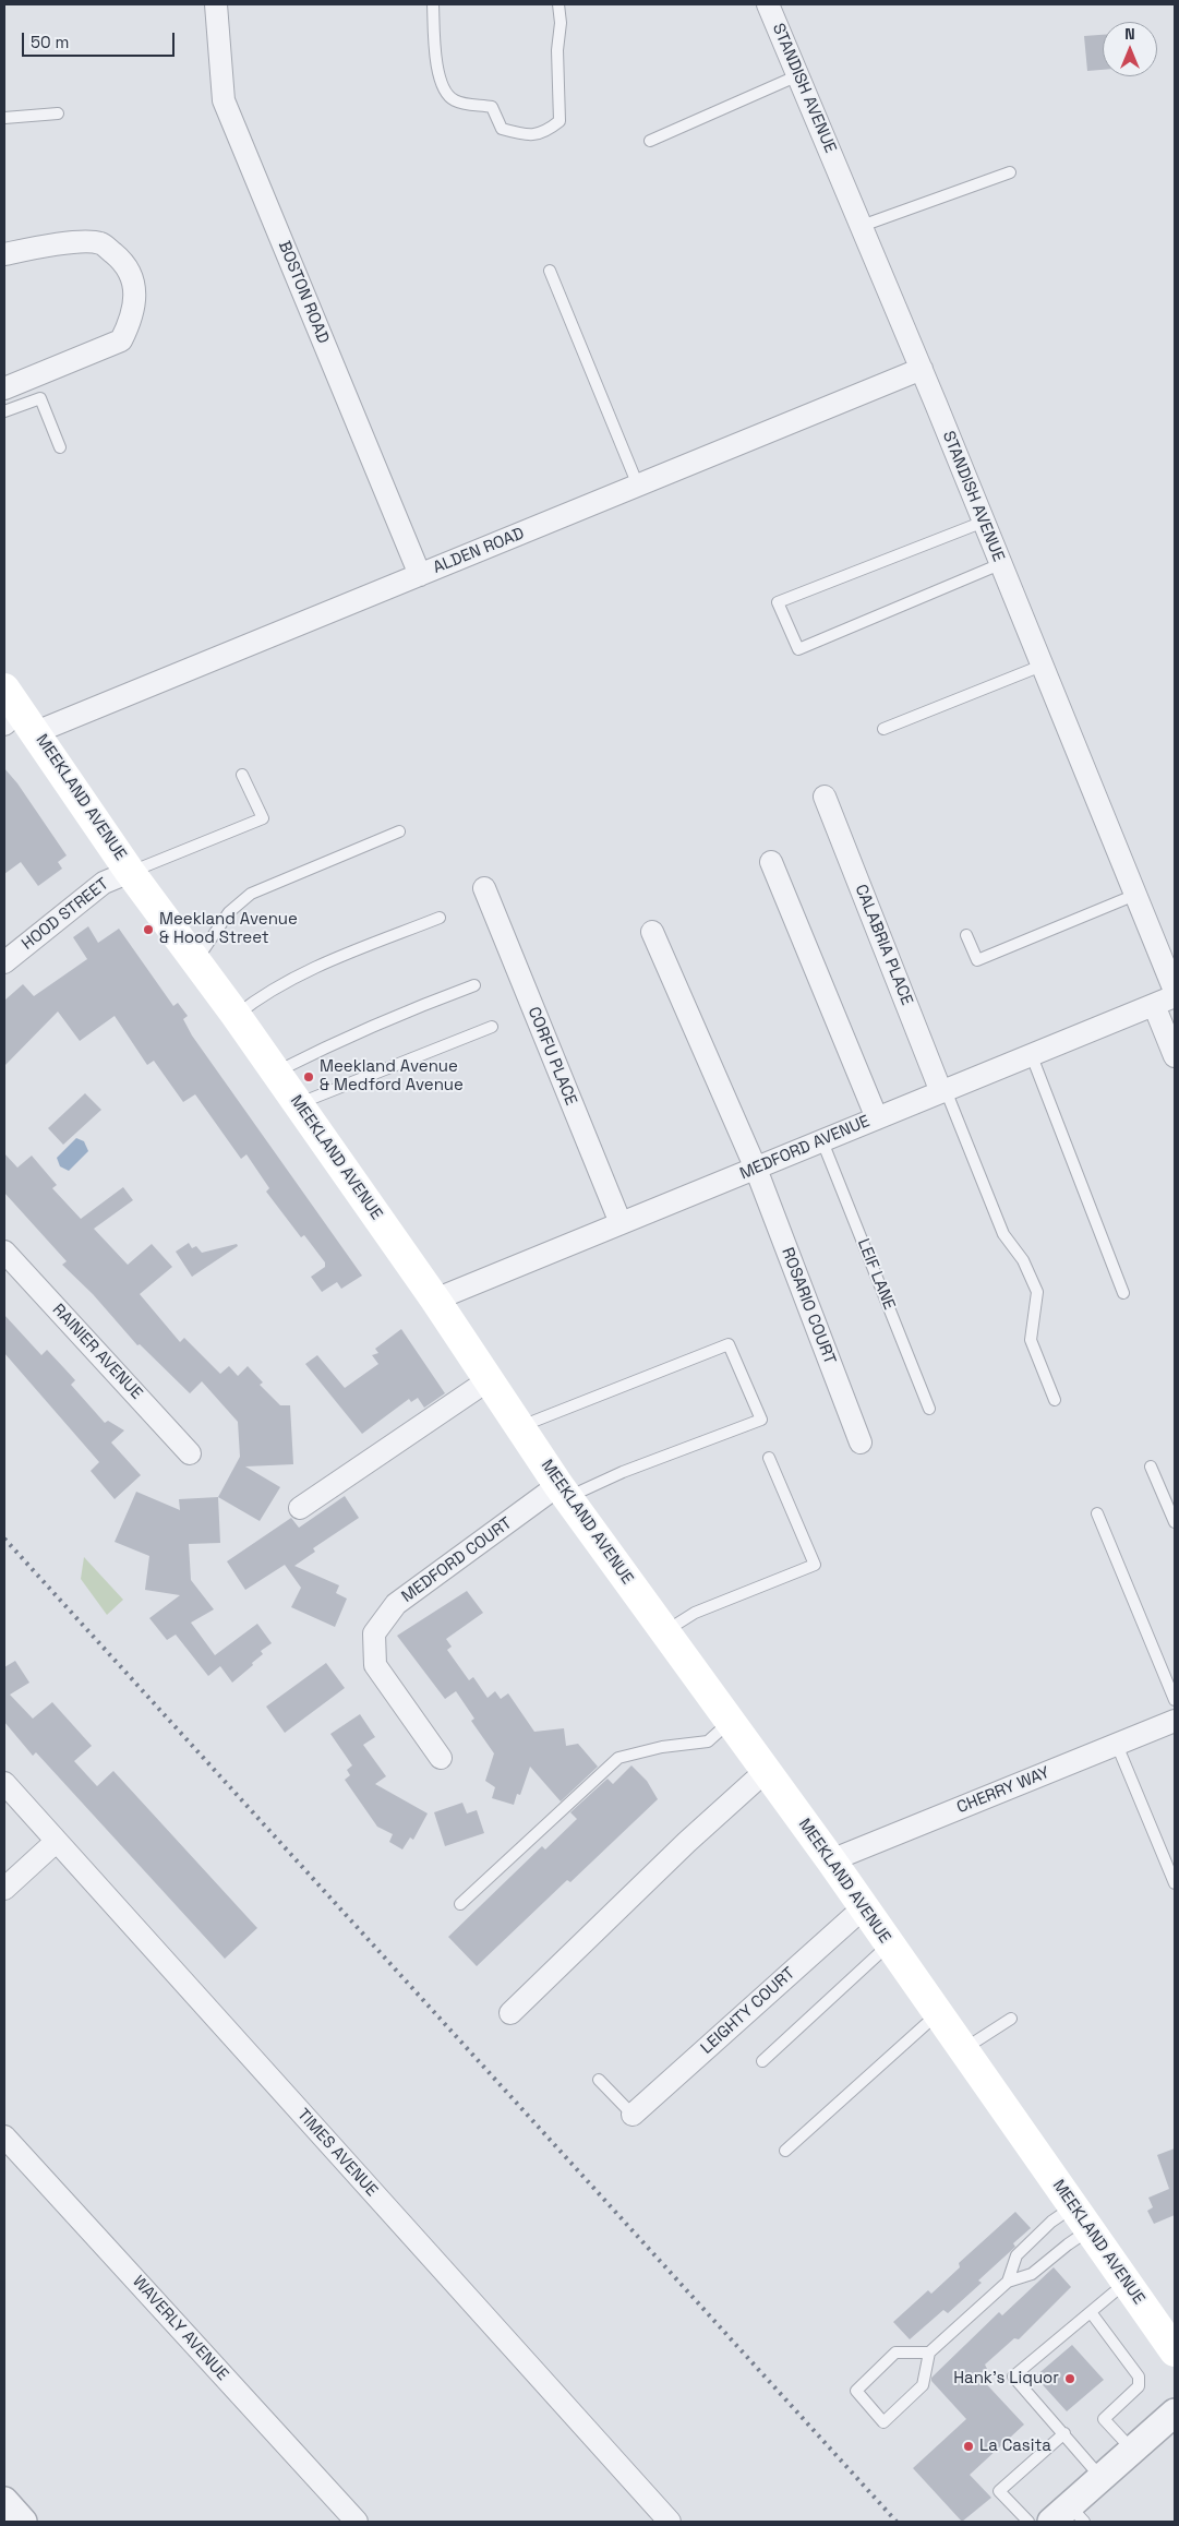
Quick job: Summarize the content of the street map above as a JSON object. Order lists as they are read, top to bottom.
{
  "streets": {
    "main road": ["MEEKLAND AVENUE"],
    "street": [
      "STANDISH AVENUE",
      "BOSTON ROAD",
      "ALDEN ROAD",
      "HOOD STREET",
      "CALABRIA PLACE",
      "CORFU PLACE",
      "MEDFORD AVENUE",
      "ROSARIO COURT",
      "RAINIER AVENUE",
      "MEDFORD COURT",
      "CHERRY WAY",
      "LEIGHTY COURT",
      "TIMES AVENUE",
      "WAVERLY AVENUE"
    ],
    "lane": ["LEIF LANE"]
  },
  "crossings": [
    ["STANDISH AVENUE", "ALDEN ROAD"],
    ["BOSTON ROAD", "ALDEN ROAD"],
    ["ALDEN ROAD", "MEEKLAND AVENUE"],
    ["MEEKLAND AVENUE", "HOOD STREET"],
    ["MEEKLAND AVENUE", "MEDFORD AVENUE"],
    ["MEEKLAND AVENUE", "MEDFORD COURT"],
    ["MEEKLAND AVENUE", "CHERRY WAY"],
    ["MEEKLAND AVENUE", "LEIGHTY COURT"],
    ["CALABRIA PLACE", "MEDFORD AVENUE"],
    ["CORFU PLACE", "MEDFORD AVENUE"],
    ["MEDFORD AVENUE", "LEIF LANE"],
    ["MEDFORD AVENUE", "ROSARIO COURT"]
  ],
  "places": [
    "Meekland Avenue & Hood Street",
    "Meekland Avenue & Medford Avenue",
    "Hank's Liquor",
    "La Casita"
  ],
  "scale_bar": "50 m",
  "north": "top"
}
